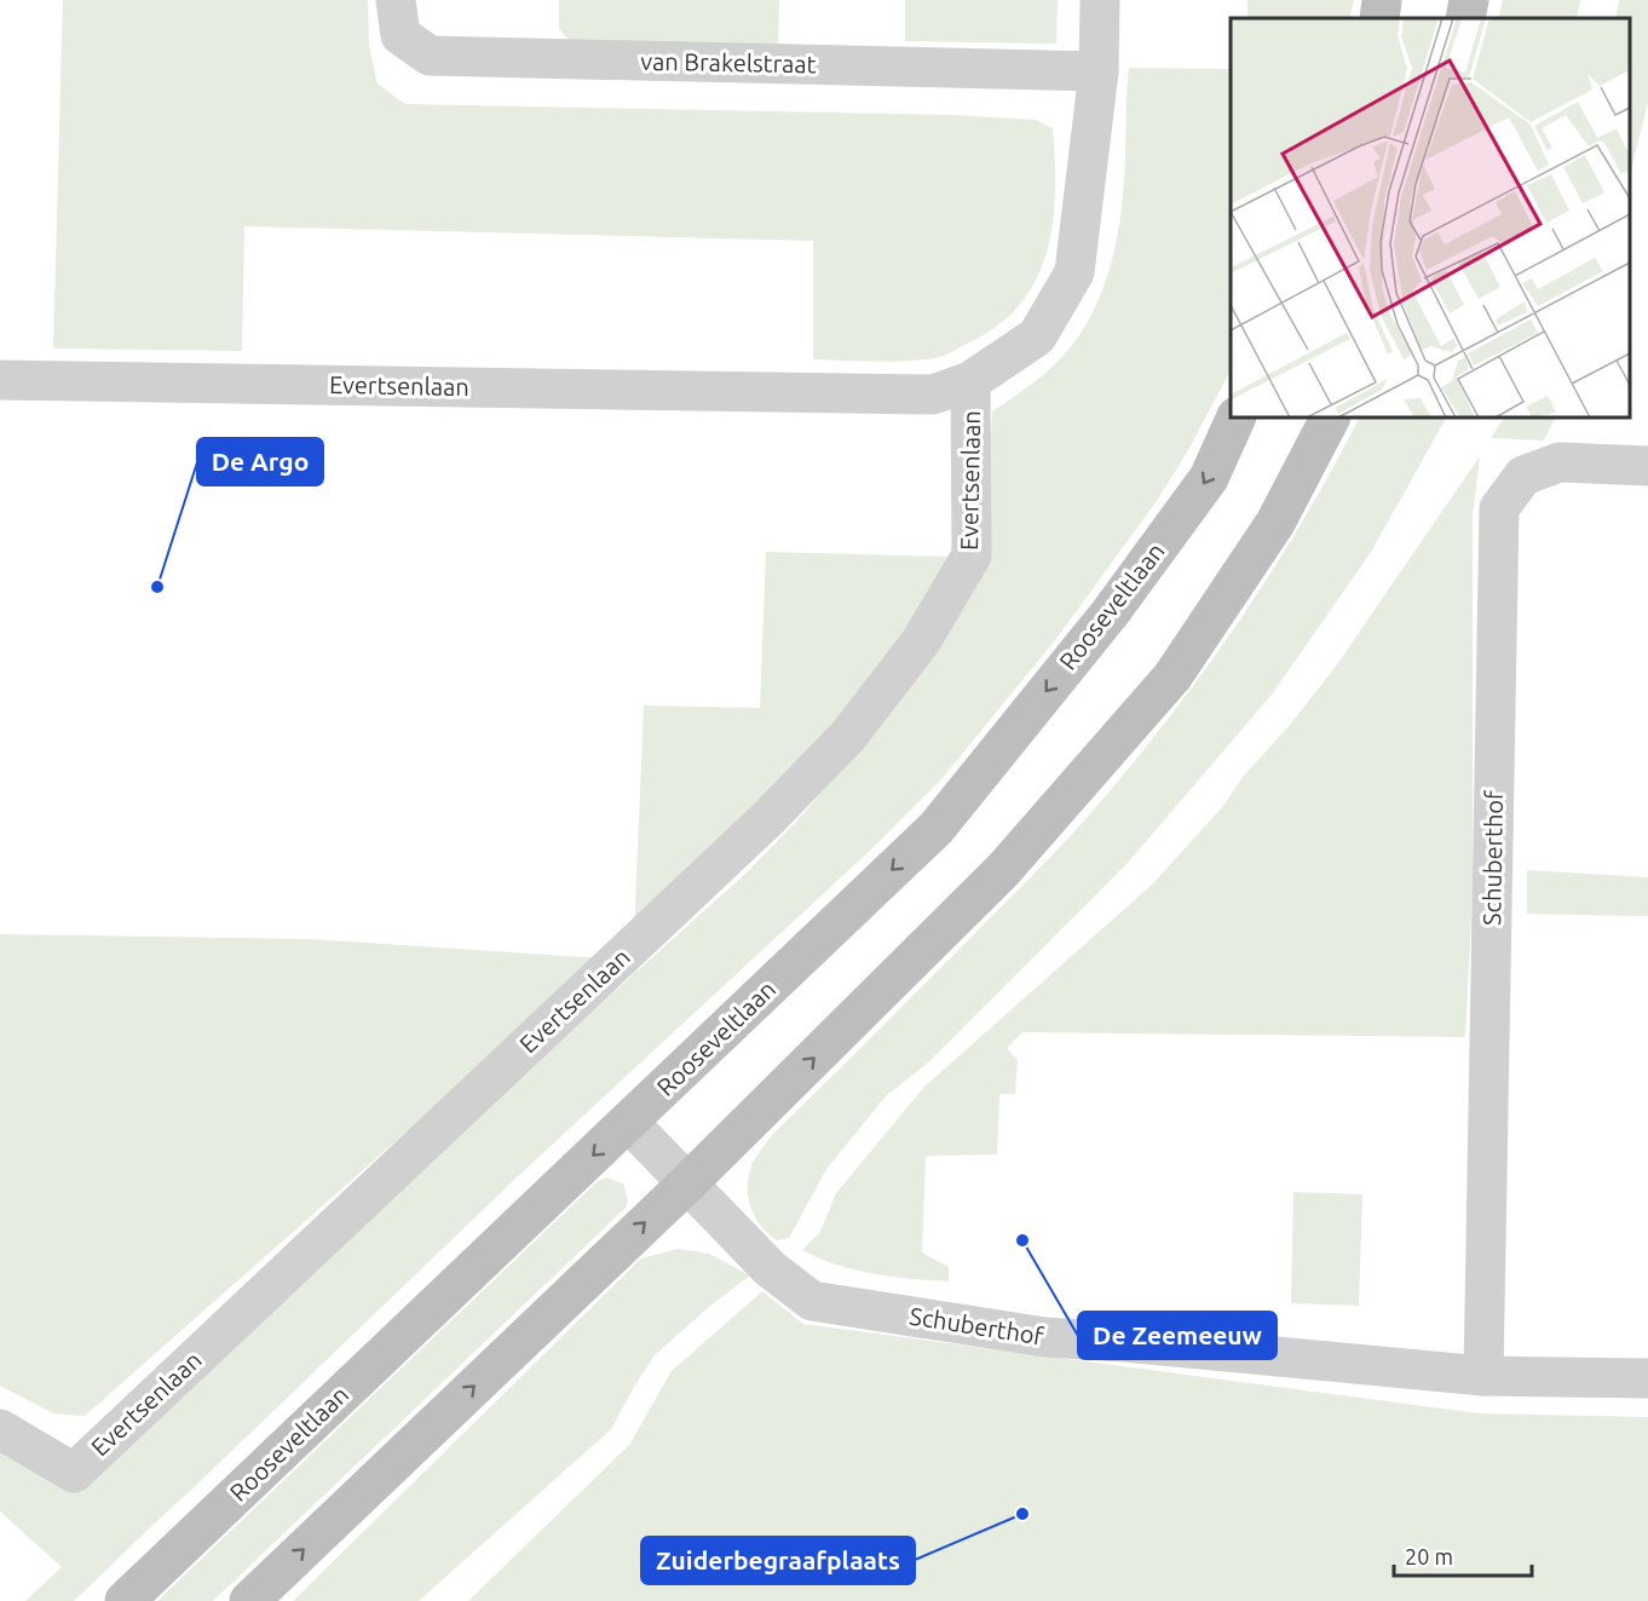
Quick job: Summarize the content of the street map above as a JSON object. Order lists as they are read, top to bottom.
{
  "streets": {
    "main road": ["Rooseveltlaan"],
    "street": ["van Brakelstraat", "Evertsenlaan", "Schuberthof"]
  },
  "crossings": [
    ["van Brakelstraat", "Evertsenlaan"],
    ["Rooseveltlaan", "Schuberthof"]
  ],
  "places": ["De Argo", "De Zeemeeuw", "Zuiderbegraafplaats"],
  "scale_bar": "20 m"
}
